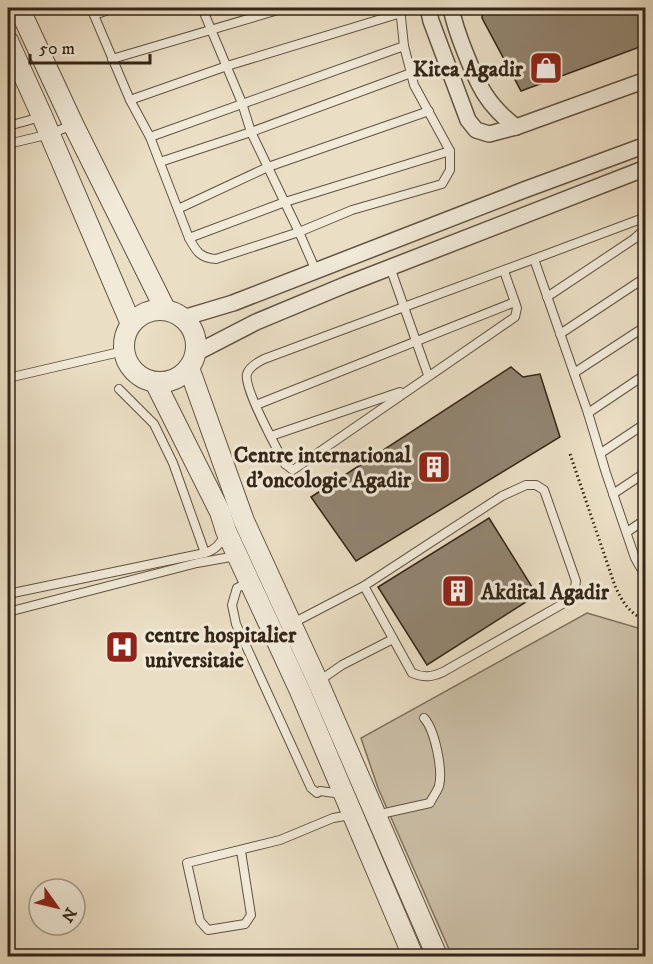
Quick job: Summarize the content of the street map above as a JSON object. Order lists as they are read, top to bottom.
{
  "places": {
    "shop": ["Kitea Agadir"],
    "building": ["Centre international d'oncologie Agadir", "Akdital Agadir"],
    "hospital": ["centre hospitalier universitaie"]
  },
  "scale_bar": "50 m",
  "north": "bottom right"
}
